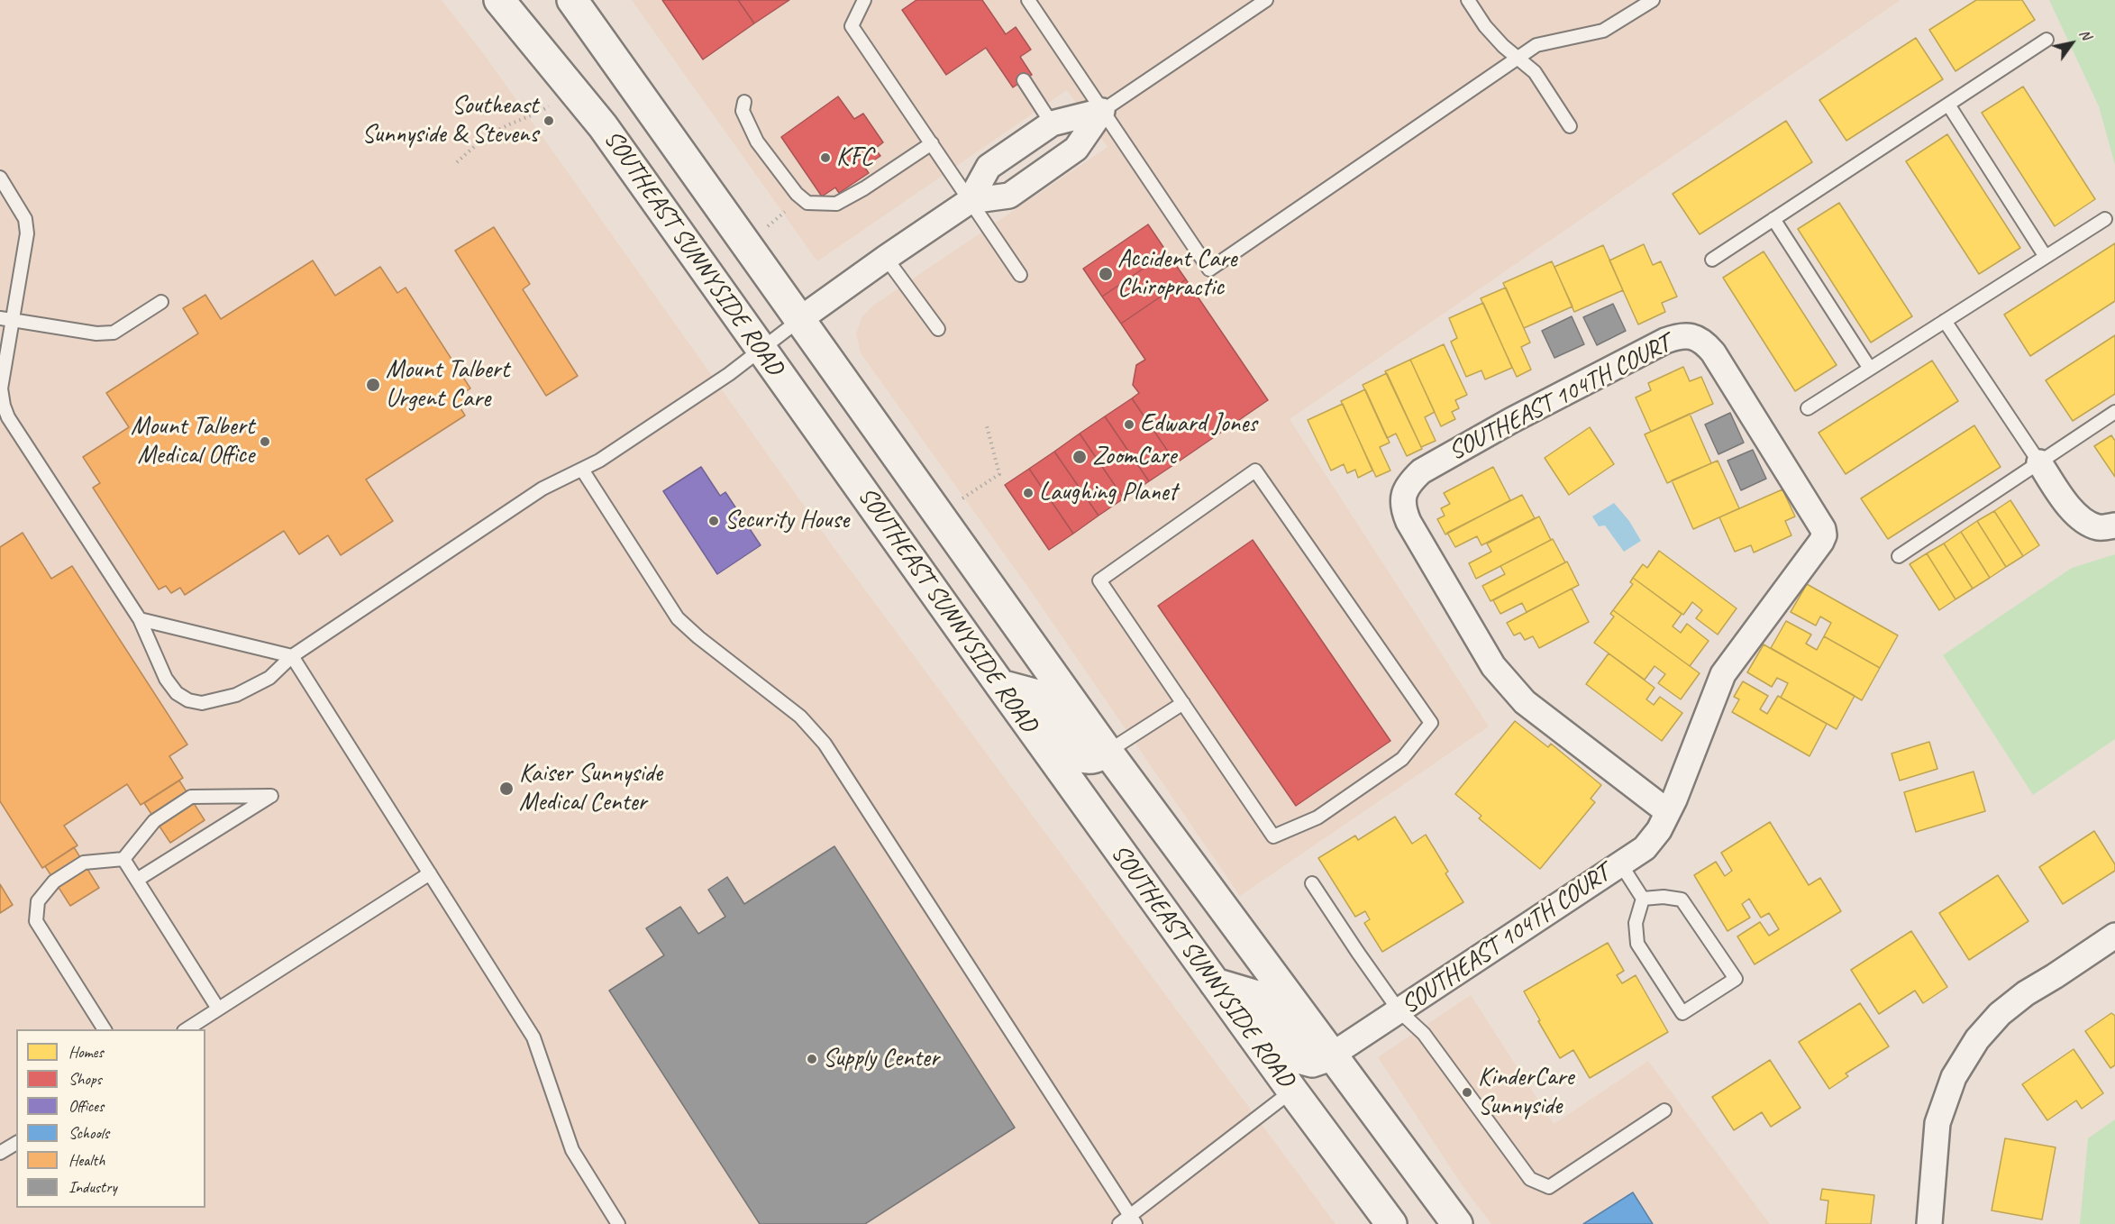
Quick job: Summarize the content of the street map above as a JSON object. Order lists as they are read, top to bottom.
{
  "streets": {
    "main road": ["SOUTHEAST SUNNYSIDE ROAD"],
    "street": ["SOUTHEAST 104TH COURT"]
  },
  "crossings": [
    ["SOUTHEAST SUNNYSIDE ROAD", "SOUTHEAST 104TH COURT"]
  ],
  "places": [
    "Southeast Sunnyside & Stevens",
    "KFC",
    "Accident Care Chiropractic",
    "Mount Talbert Urgent Care",
    "Edward Jones",
    "Mount Talbert Medical Office",
    "ZoomCare",
    "Laughing Planet",
    "Security House",
    "Kaiser Sunnyside Medical Center",
    "Supply Center",
    "KinderCare Sunnyside"
  ],
  "legend": [
    "Homes",
    "Shops",
    "Offices",
    "Schools",
    "Health",
    "Industry"
  ],
  "north": "top right"
}
